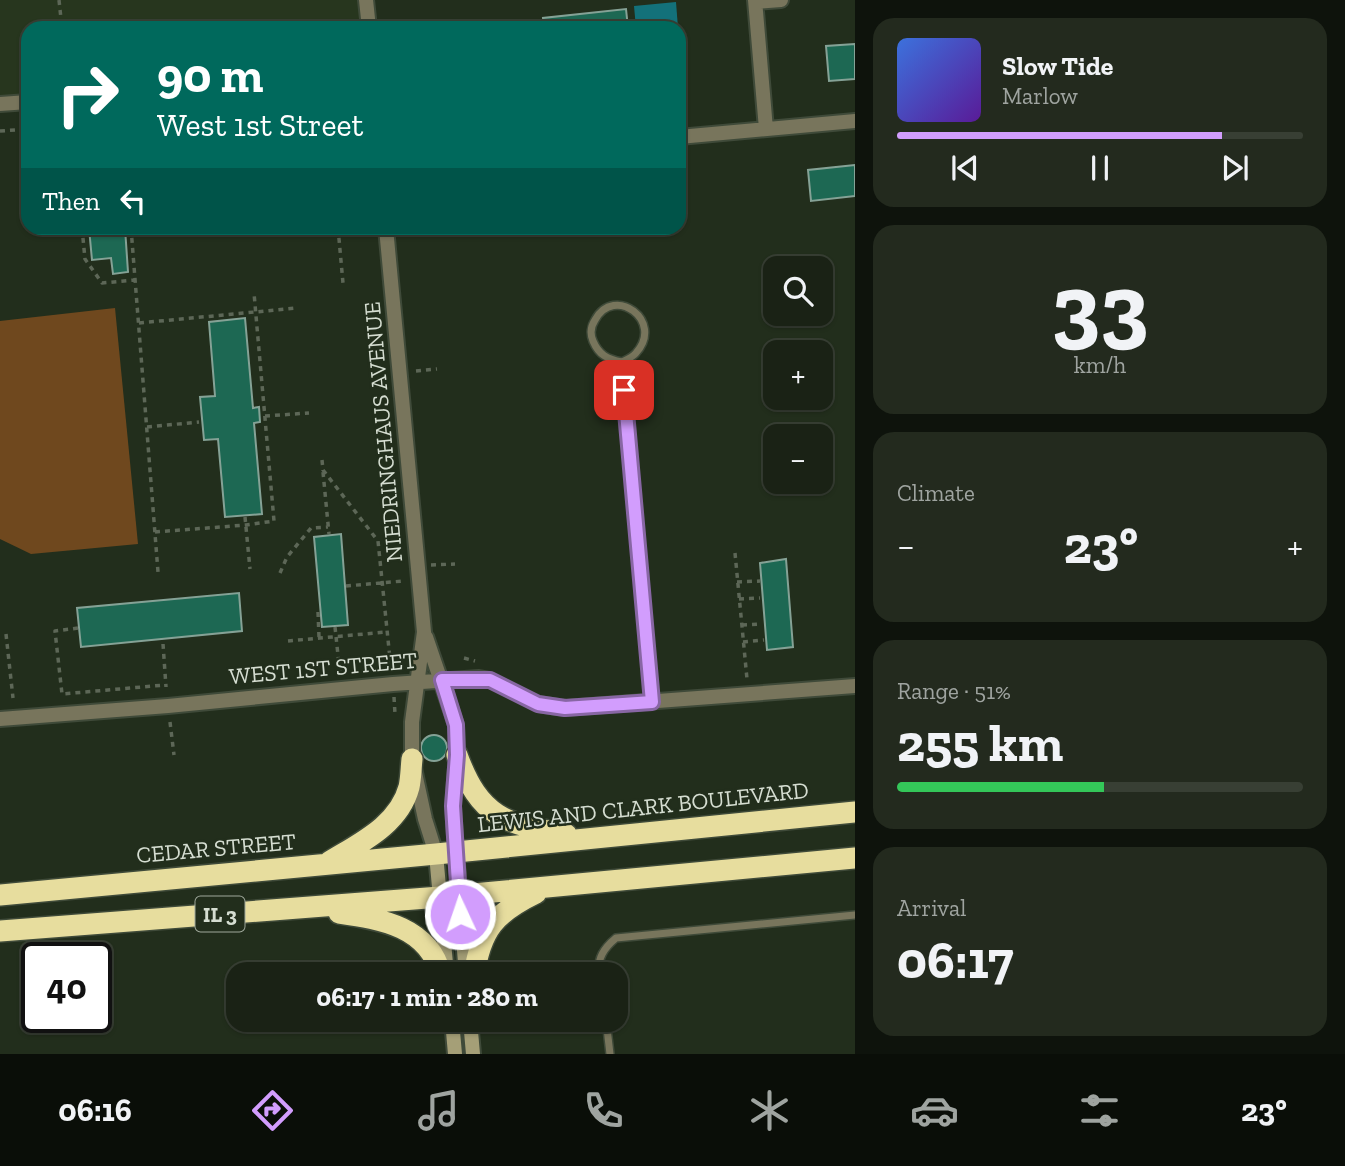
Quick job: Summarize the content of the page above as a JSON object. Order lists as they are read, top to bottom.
{
  "streets": {
    "highway": ["LEWIS AND CLARK BOULEVARD", "CEDAR STREET", "IL 3"],
    "street": ["NIEDRINGHAUS AVENUE", "WEST 1ST STREET"]
  },
  "crossings": [
    ["NIEDRINGHAUS AVENUE", "WEST 1ST STREET"],
    ["NIEDRINGHAUS AVENUE", "LEWIS AND CLARK BOULEVARD"],
    ["NIEDRINGHAUS AVENUE", "CEDAR STREET"],
    ["NIEDRINGHAUS AVENUE", "IL 3"],
    ["LEWIS AND CLARK BOULEVARD", "CEDAR STREET"]
  ],
  "page": {
    "turn": ["90 m", "West 1st Street"],
    "song": ["Slow Tide", "Marlow"],
    "then": "Then",
    "tile": [
      ["33", "km/h"],
      "Climate",
      ["Range · 51%", "255 km"],
      ["Arrival", "06:17"]
    ],
    "map_buttons": ["+", "−"],
    "heat": ["−", "23°", "+"],
    "limit": "40",
    "trip": "06:17 · 1 min · 280 m",
    "tabs": ["06:16", "23°"]
  }
}
